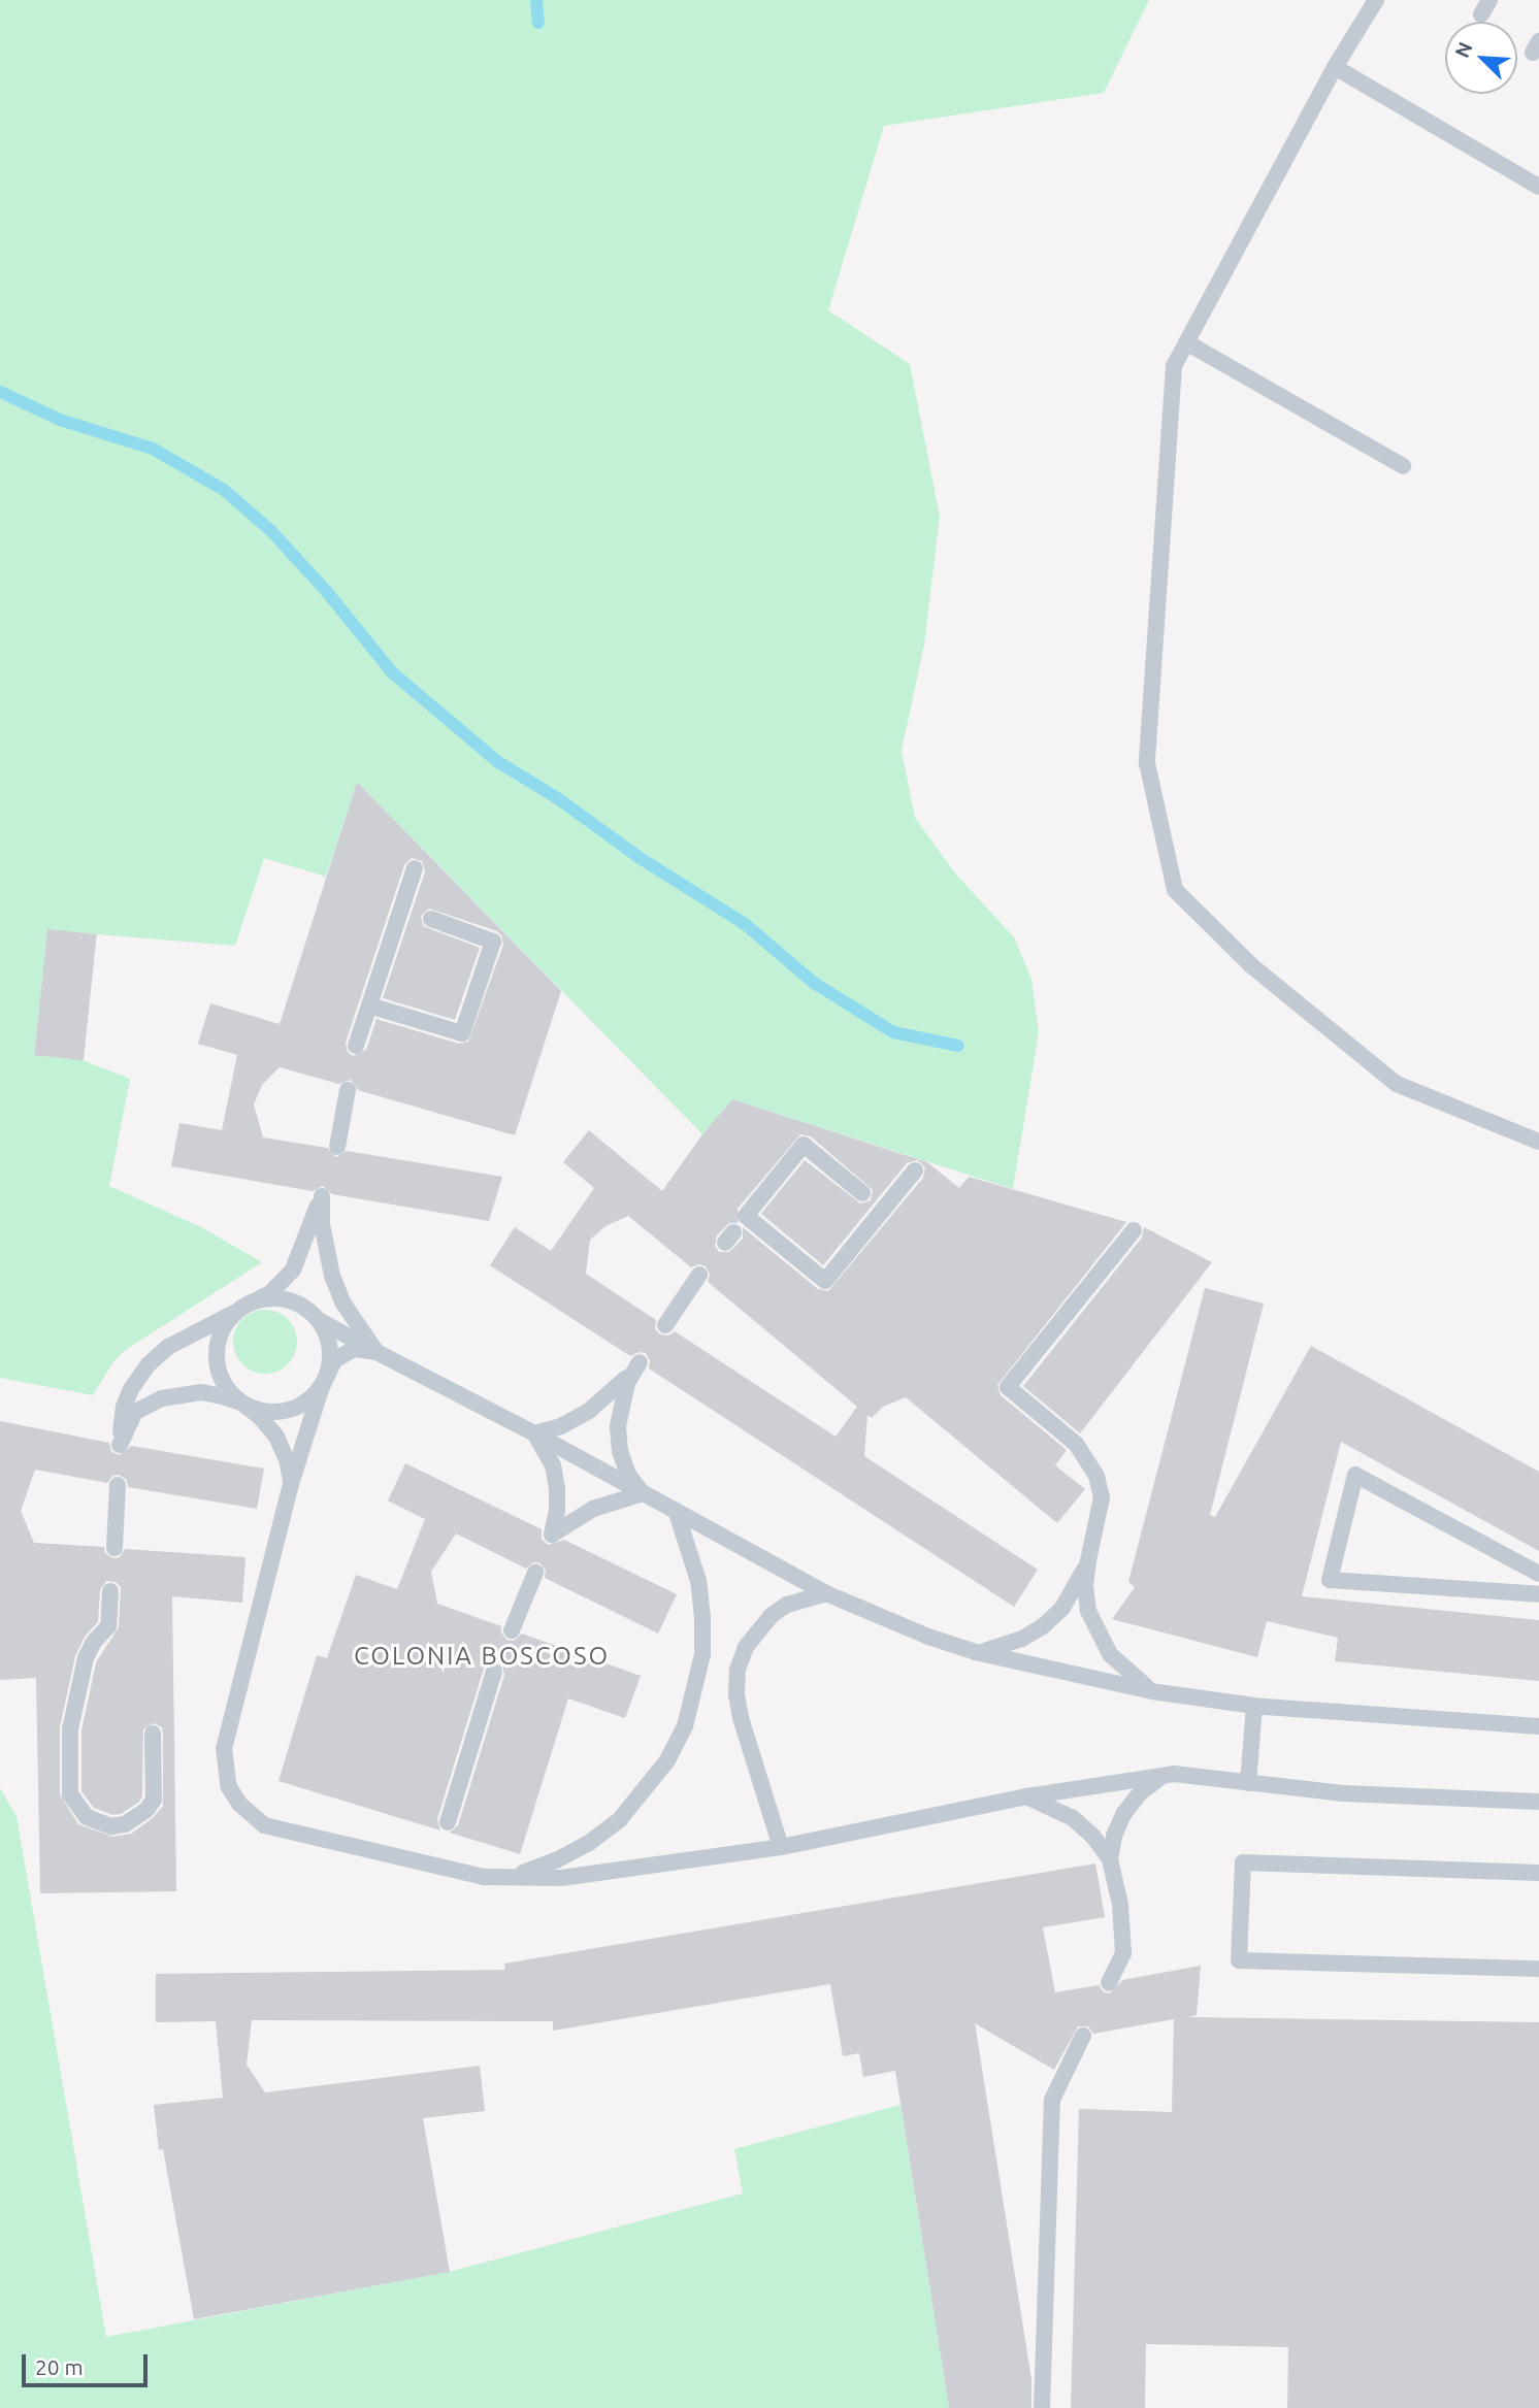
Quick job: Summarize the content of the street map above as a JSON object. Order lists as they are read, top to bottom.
{
  "districts": ["COLONIA BOSCOSO"],
  "scale_bar": "20 m",
  "north": "top left"
}
